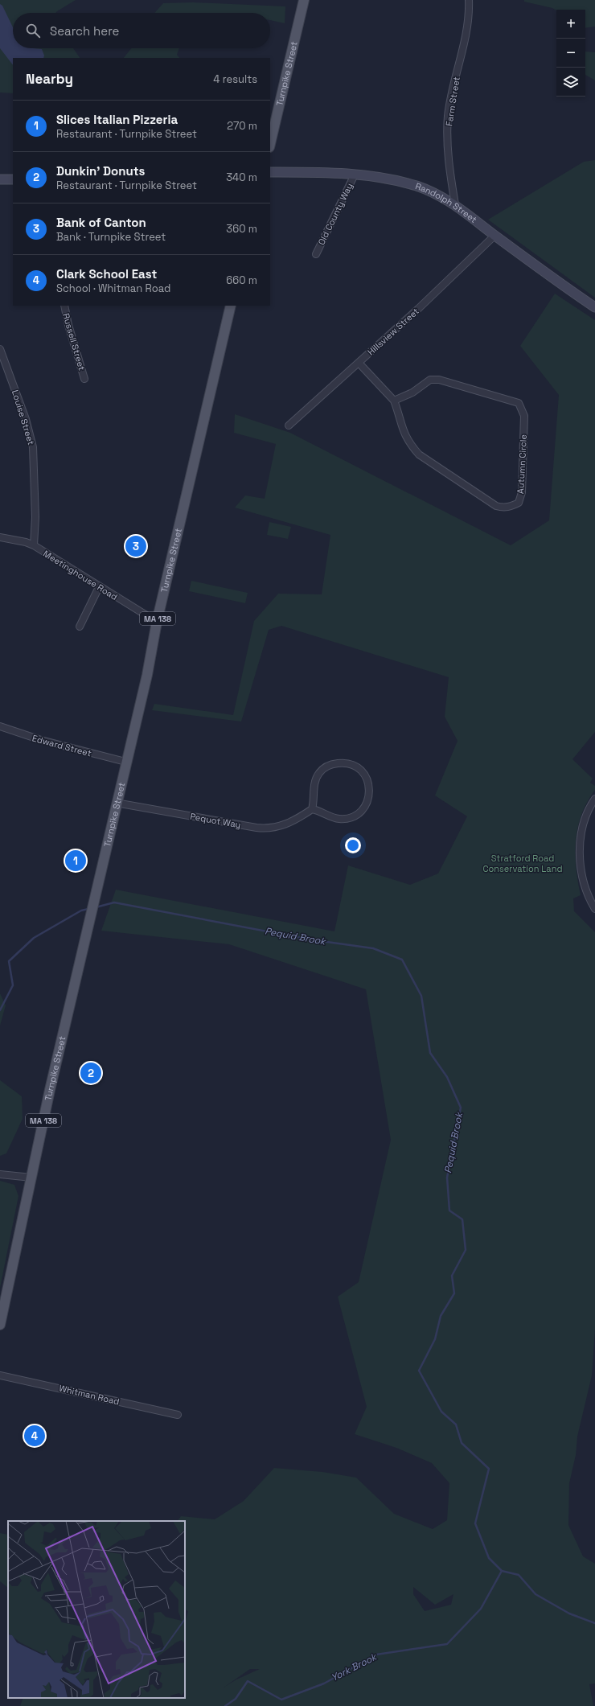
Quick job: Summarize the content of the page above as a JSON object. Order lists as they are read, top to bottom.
{
  "streets": {
    "main road": ["Turnpike Street", "Randolph Street", "MA 138"],
    "street": [
      "Farm Street",
      "Old County Way",
      "Hillsview Street",
      "Russell Street",
      "Louise Street",
      "Autumn Circle",
      "Meetinghouse Road",
      "Edward Street",
      "Pequot Way",
      "Whitman Road"
    ]
  },
  "crossings": [
    ["Turnpike Street", "Meetinghouse Road"],
    ["Turnpike Street", "Edward Street"],
    ["Turnpike Street", "Pequot Way"],
    ["Farm Street", "Randolph Street"],
    ["Randolph Street", "Old County Way"],
    ["Randolph Street", "Hillsview Street"],
    ["Hillsview Street", "Autumn Circle"],
    ["Louise Street", "Meetinghouse Road"]
  ],
  "water": ["Pequid Brook", "York Brook"],
  "parks": ["Stratford Road Conservation Land"],
  "page": {
    "map_buttons": ["+", "−"],
    "search": "Search here",
    "heading": ["Nearby", "4 results"],
    "list": [
      {
        "mark": "1",
        "name": "Slices Italian Pizzeria",
        "note": "Restaurant · Turnpike Street",
        "value": "270 m"
      },
      {
        "mark": "2",
        "name": "Dunkin' Donuts",
        "note": "Restaurant · Turnpike Street",
        "value": "340 m"
      },
      {
        "mark": "3",
        "name": "Bank of Canton",
        "note": "Bank · Turnpike Street",
        "value": "360 m"
      },
      {
        "mark": "4",
        "name": "Clark School East",
        "note": "School · Whitman Road",
        "value": "660 m"
      }
    ],
    "pins": [
      "3",
      "1",
      "2",
      "4"
    ]
  }
}
